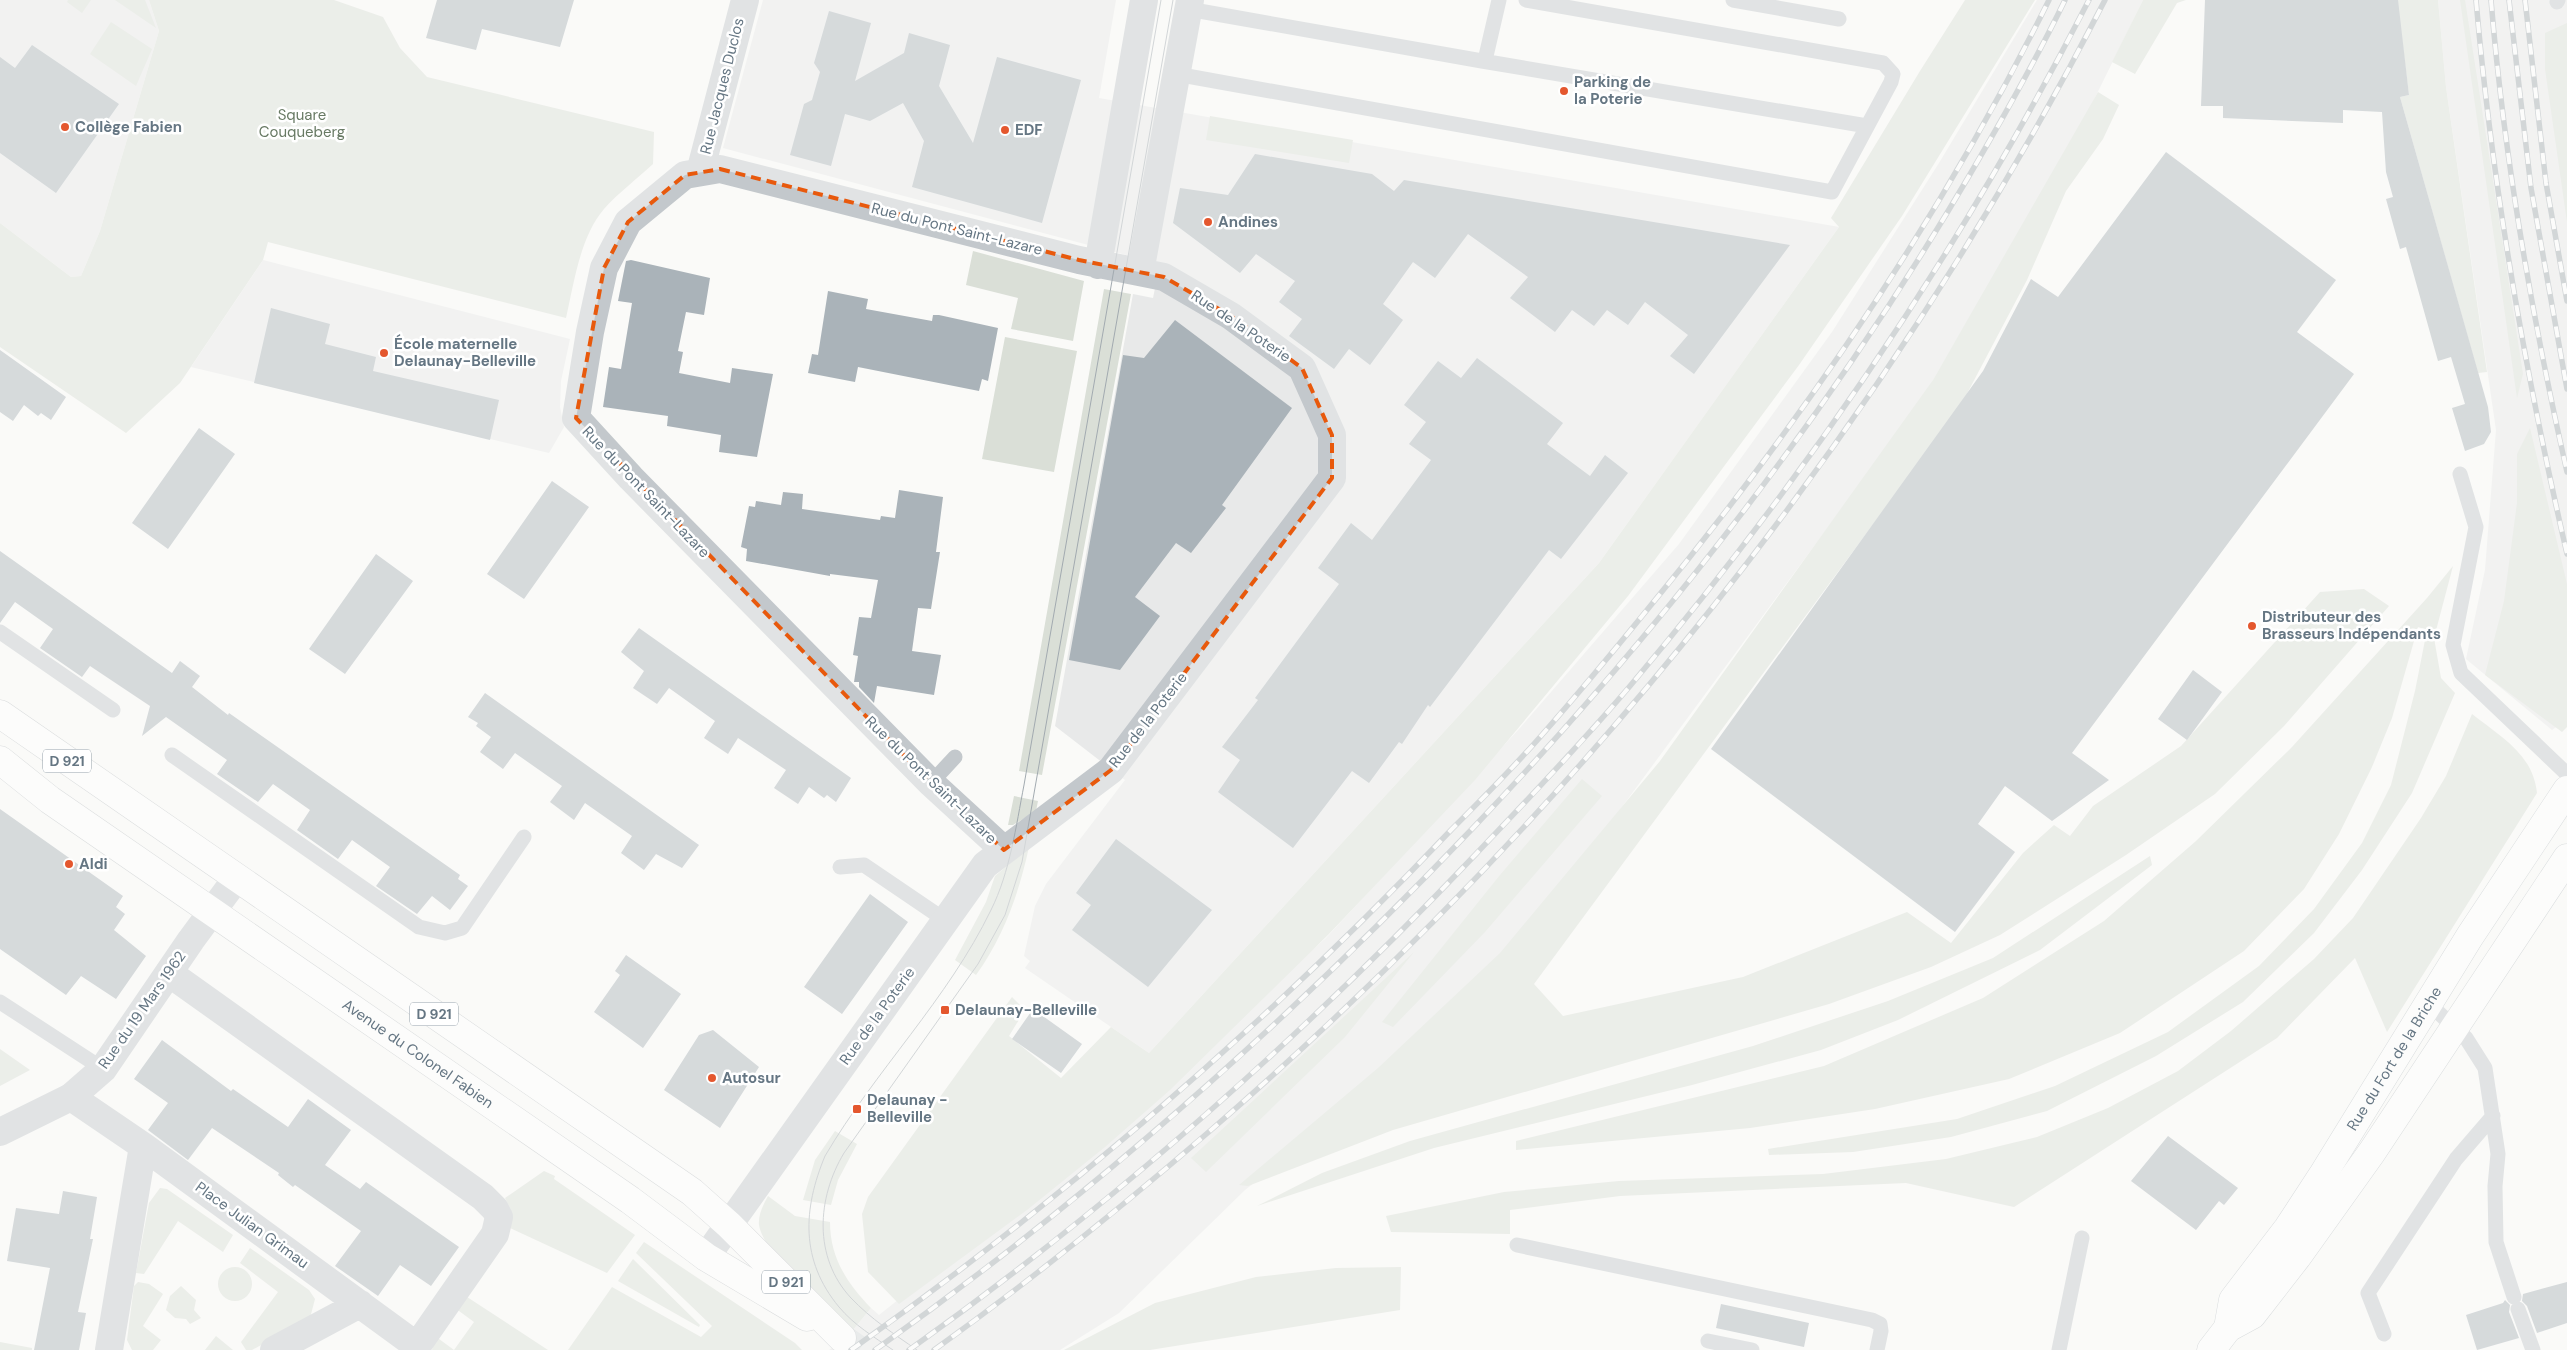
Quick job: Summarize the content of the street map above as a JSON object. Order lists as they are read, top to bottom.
{
  "streets": {
    "main road": ["D 921", "Avenue du Colonel Fabien", "Rue du Fort de la Briche"],
    "street": [
      "Rue Jacques Duclos",
      "Rue du Pont Saint-Lazare",
      "Rue de la Poterie",
      "Rue du 19 Mars 1962",
      "Place Julian Grimau"
    ]
  },
  "crossings": [
    ["Rue Jacques Duclos", "Rue du Pont Saint-Lazare"],
    ["Rue du Pont Saint-Lazare", "Rue de la Poterie"],
    ["Rue de la Poterie", "D 921"],
    ["Rue de la Poterie", "Avenue du Colonel Fabien"],
    ["D 921", "Rue du 19 Mars 1962"],
    ["D 921", "Avenue du Colonel Fabien"],
    ["Rue du 19 Mars 1962", "Avenue du Colonel Fabien"],
    ["Rue du 19 Mars 1962", "Place Julian Grimau"]
  ],
  "parks": ["Square Couqueberg"],
  "places": {
    "other": [
      "Parking de la Poterie",
      "Collège Fabien",
      "EDF",
      "Andines",
      "École maternelle Delaunay-Belleville",
      "Distributeur des Brasseurs Indépendants",
      "Aldi",
      "Autosur"
    ],
    "transit": ["Delaunay-Belleville", "Delaunay - Belleville"]
  }
}
